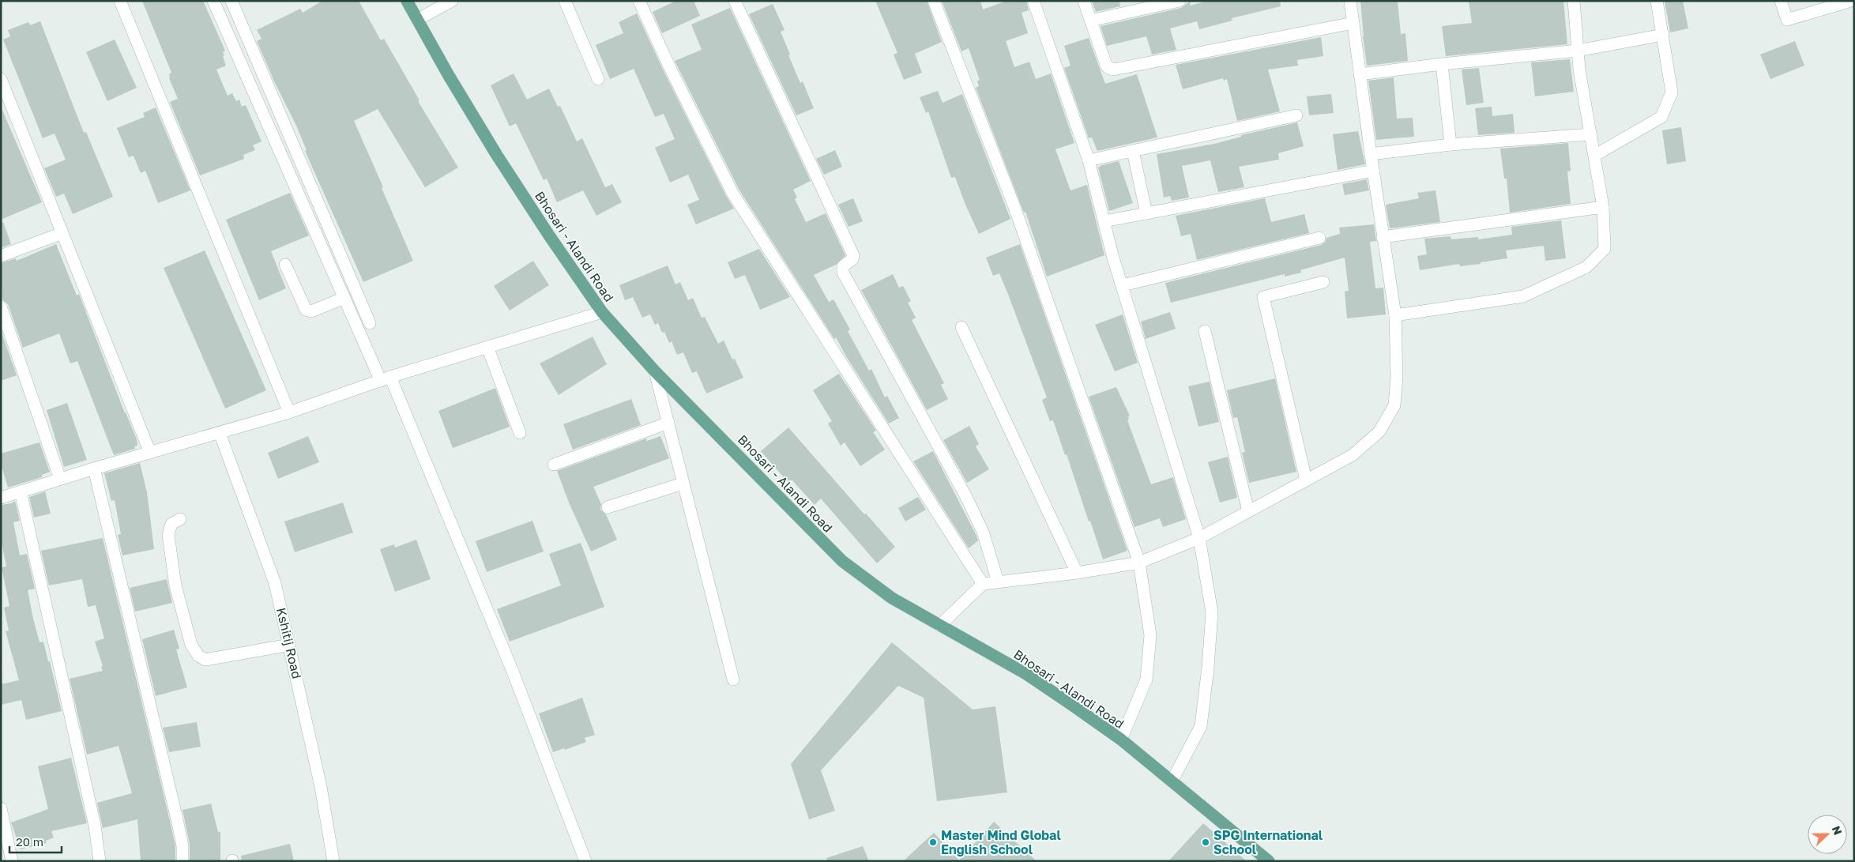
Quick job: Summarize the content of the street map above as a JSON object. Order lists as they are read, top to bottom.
{
  "streets": {
    "main road": ["Bhosari - Alandi Road"],
    "street": ["Kshitij Road"]
  },
  "places": ["Master Mind Global English School", "SPG International School"],
  "scale_bar": "20 m",
  "north": "right"
}
